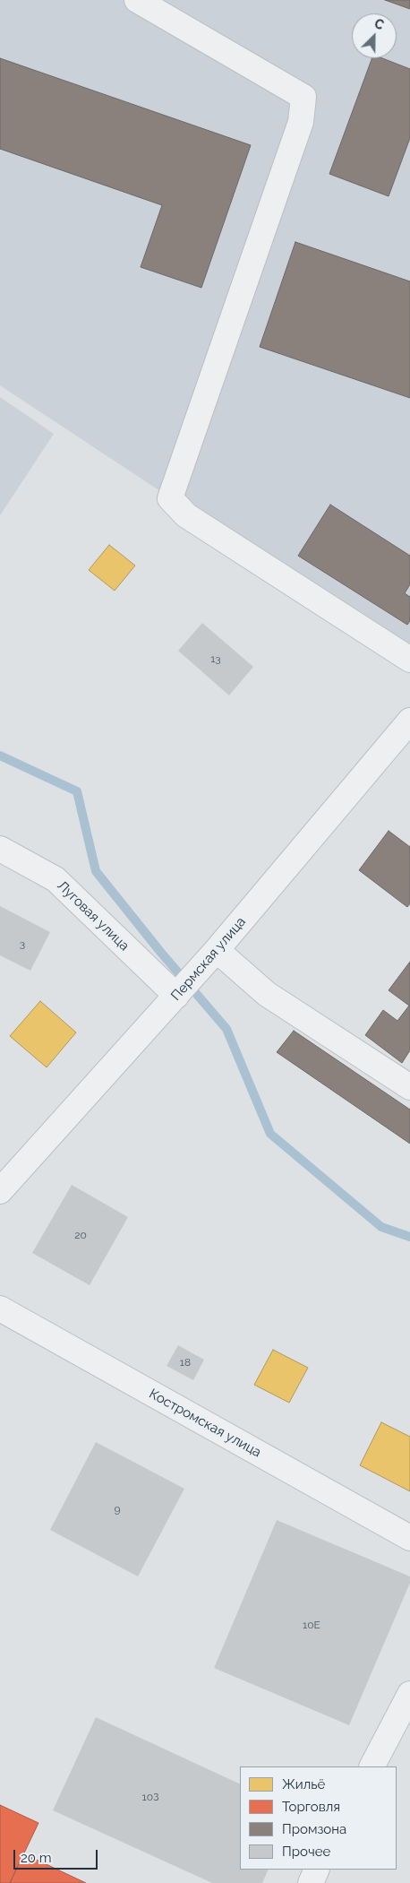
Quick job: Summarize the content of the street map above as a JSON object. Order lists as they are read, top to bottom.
{
  "streets": {
    "street": ["Луговая улица", "Пермская улица", "Костромская улица"]
  },
  "crossings": [
    ["Луговая улица", "Пермская улица"]
  ],
  "house_numbers": [
    "13",
    "3",
    "20",
    "18",
    "9",
    "10Е",
    "10З"
  ],
  "legend": [
    "Жильё",
    "Торговля",
    "Промзона",
    "Прочее"
  ],
  "scale_bar": "20 m",
  "north": "top right"
}
